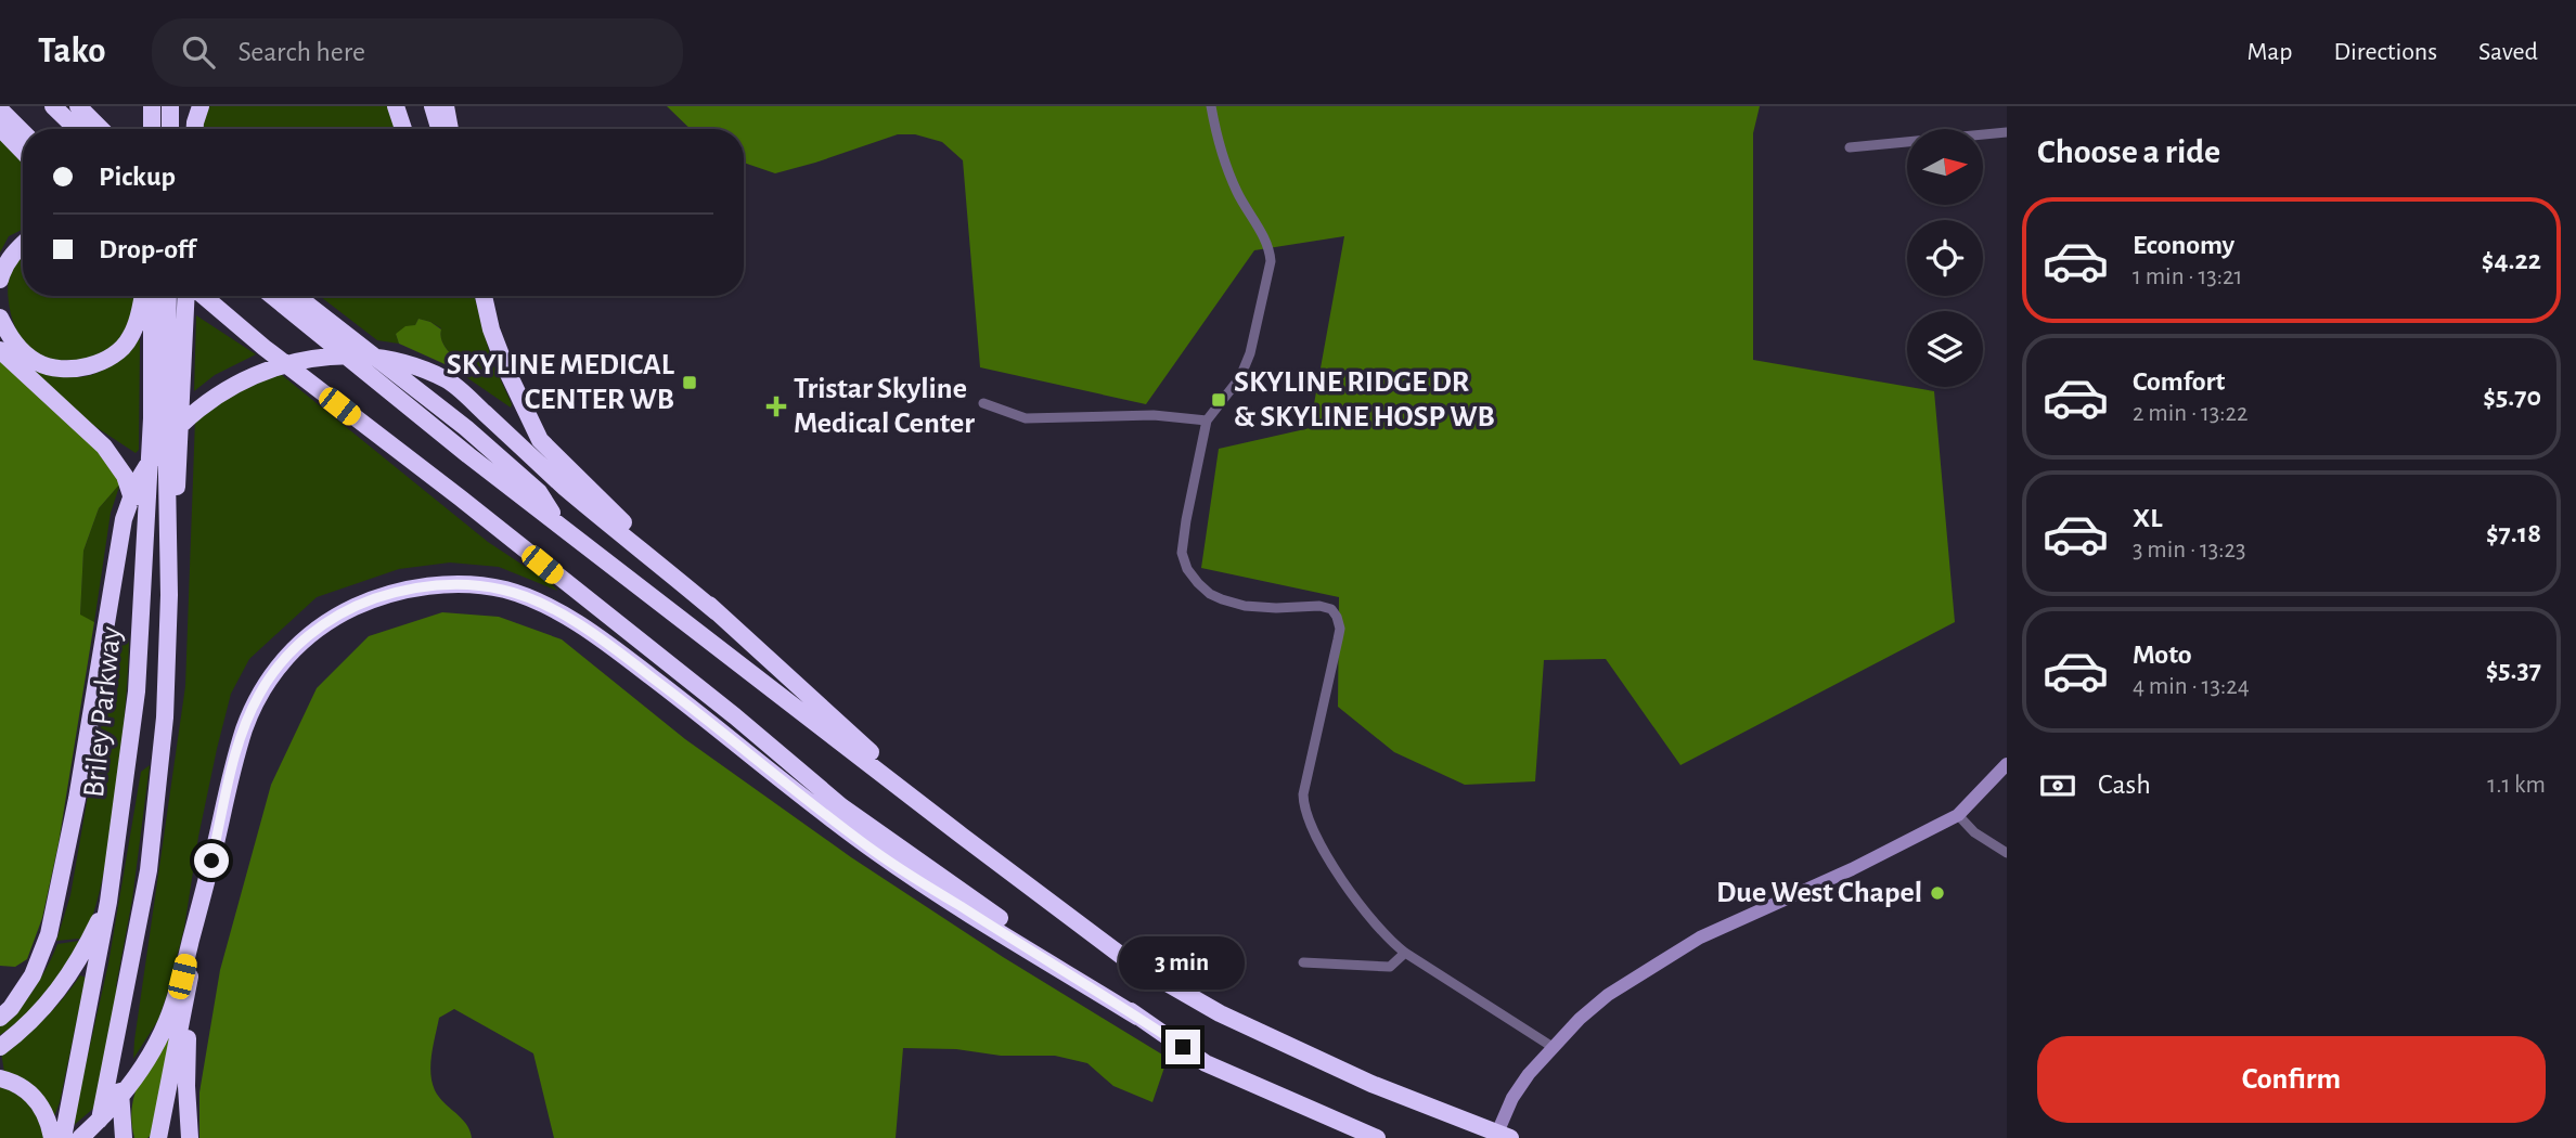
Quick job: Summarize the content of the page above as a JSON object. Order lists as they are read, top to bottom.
{
  "streets": {
    "highway": ["Briley Parkway"]
  },
  "places": {
    "transit": ["SKYLINE MEDICAL CENTER WB", "SKYLINE RIDGE DR & SKYLINE HOSP WB"],
    "health": ["Tristar Skyline Medical Center"],
    "other": ["Due West Chapel"]
  },
  "north": "right",
  "page": {
    "header": "Tako",
    "search": "Search here",
    "nav": ["Map", "Directions", "Saved"],
    "heading": "Choose a ride",
    "banner": ["Pickup", "Drop-off"],
    "list": [
      {
        "name": "Economy",
        "note": "1 min · 13:21",
        "value": "$4.22"
      },
      {
        "name": "Comfort",
        "note": "2 min · 13:22",
        "value": "$5.70"
      },
      {
        "name": "XL",
        "note": "3 min · 13:23",
        "value": "$7.18"
      },
      {
        "name": "Moto",
        "note": "4 min · 13:24",
        "value": "$5.37"
      }
    ],
    "pay": ["Cash", "1.1 km"],
    "bubble": "3 min",
    "buttons": "Confirm"
  }
}
